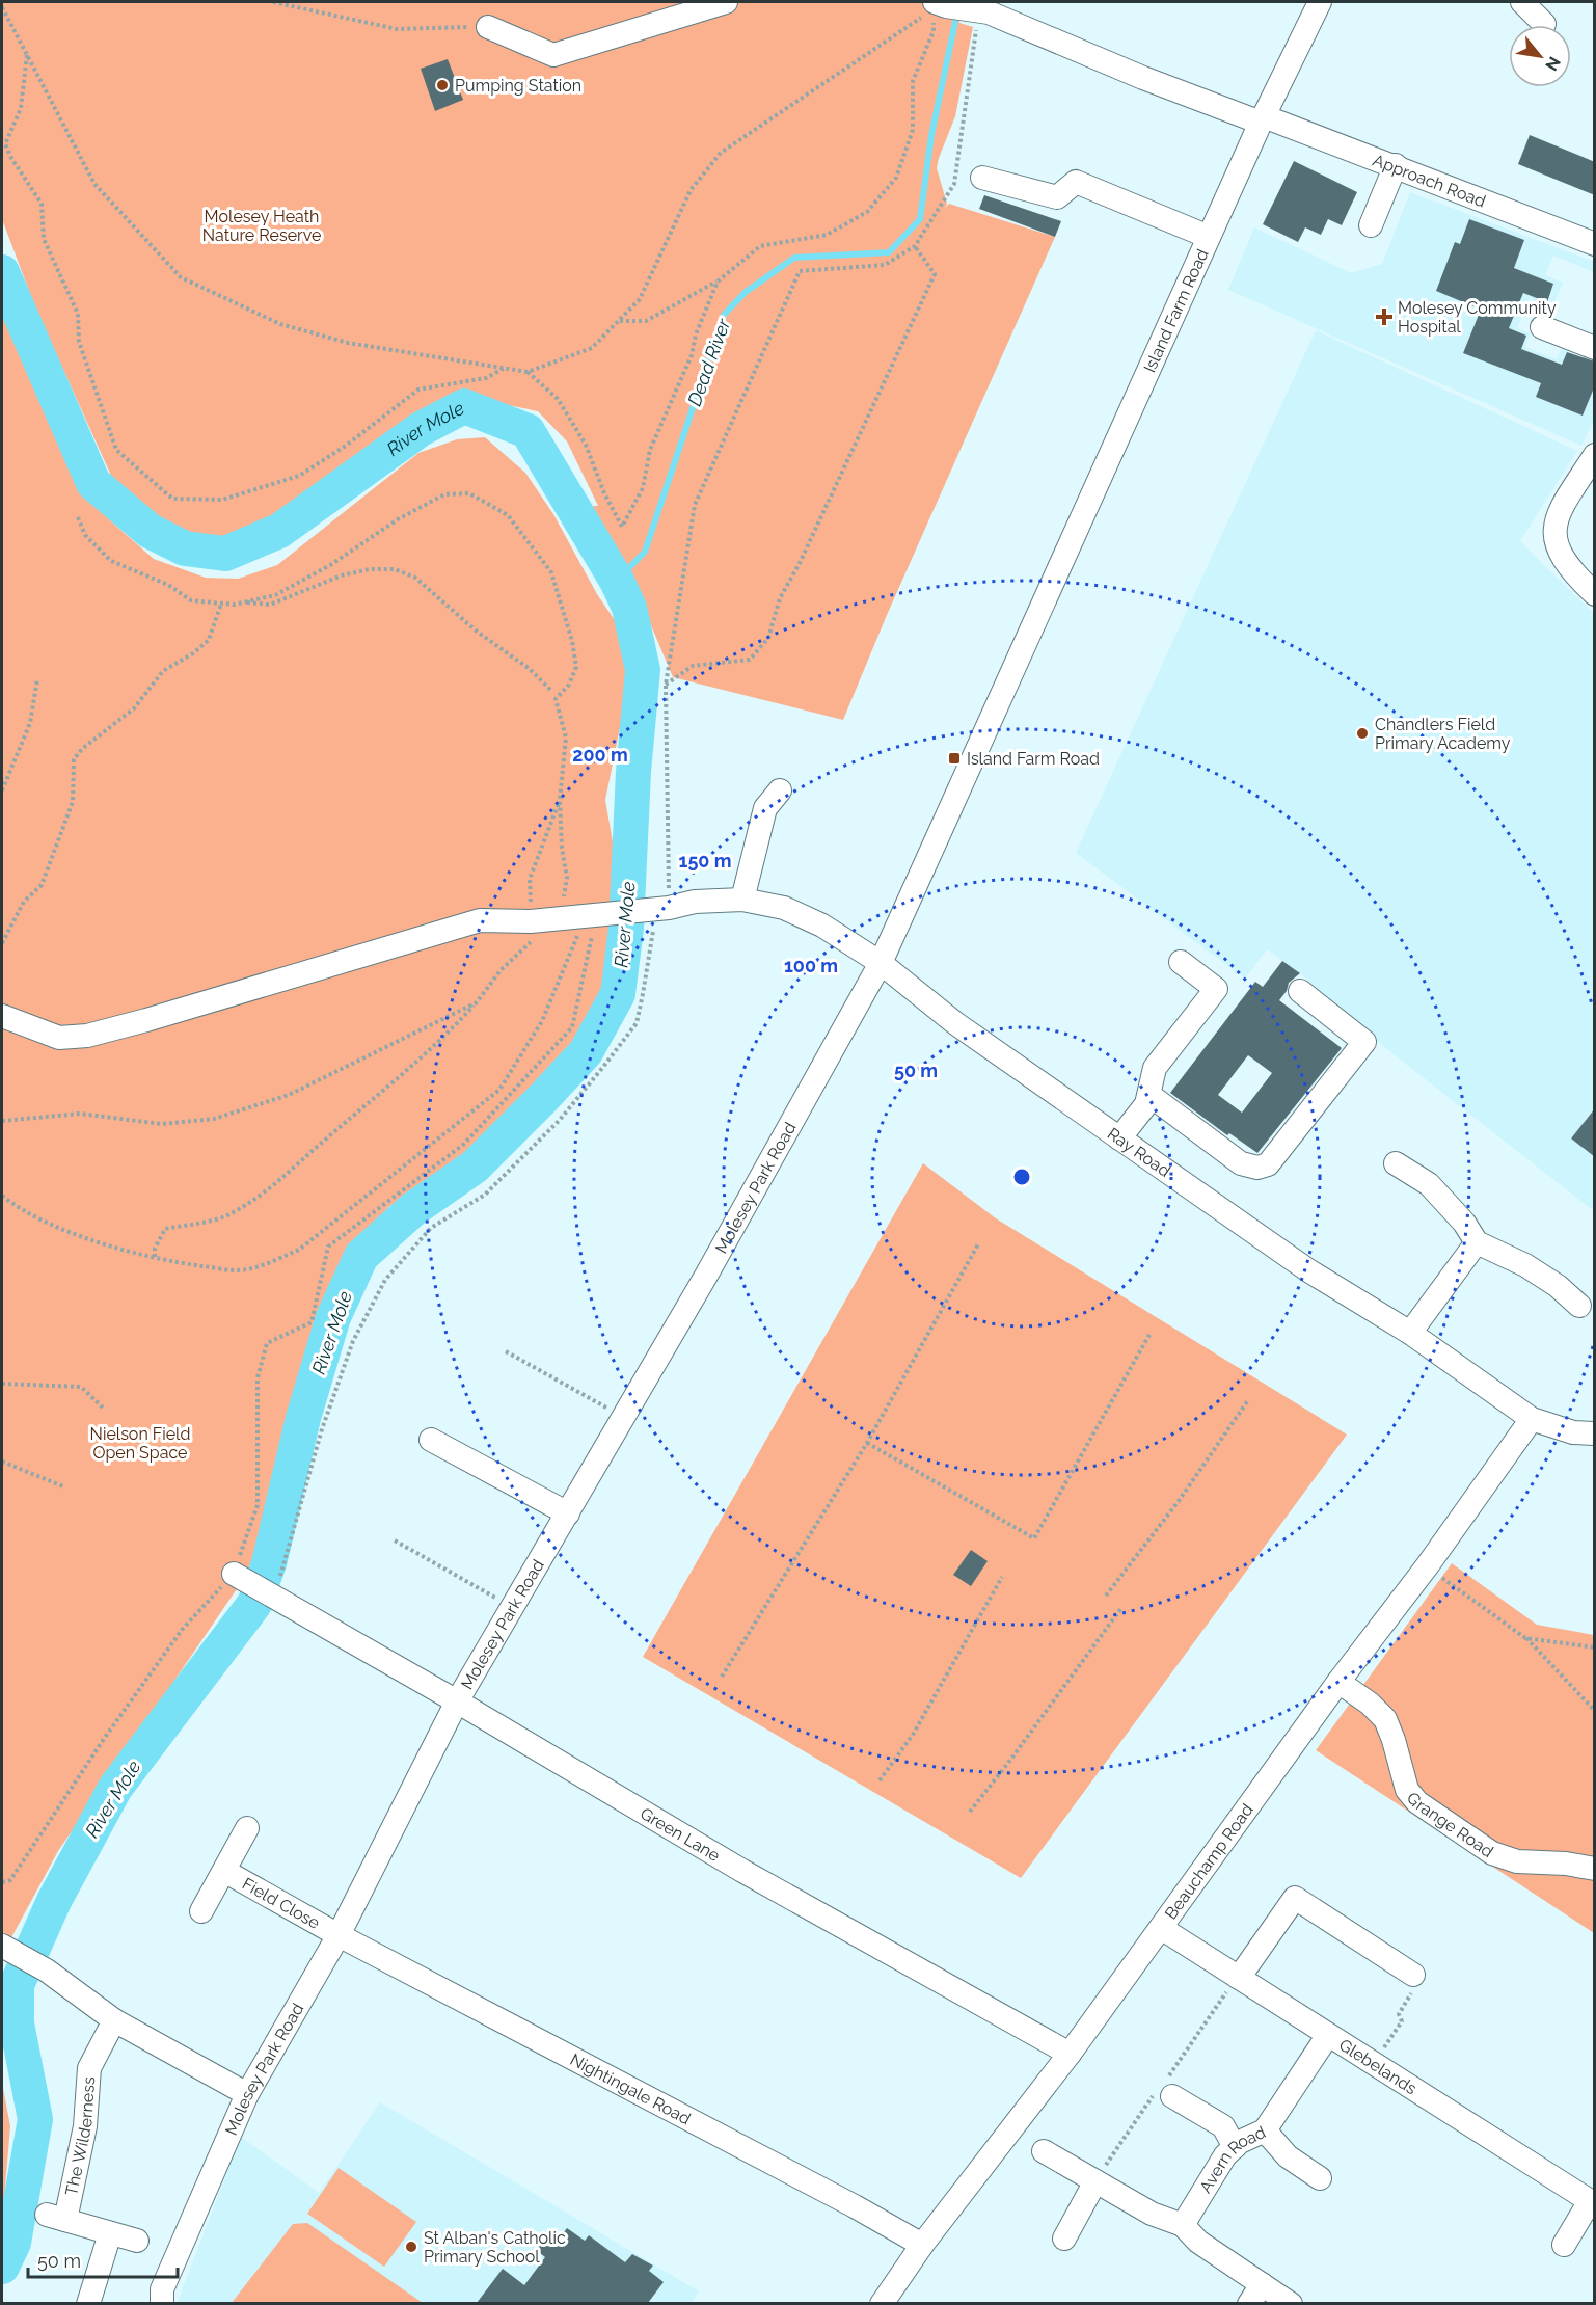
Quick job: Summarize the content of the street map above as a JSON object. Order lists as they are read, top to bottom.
{
  "streets": {
    "street": [
      "Approach Road",
      "Island Farm Road",
      "Ray Road",
      "Molesey Park Road",
      "Grange Road",
      "Green Lane",
      "Beauchamp Road",
      "Field Close",
      "Glebelands",
      "Nightingale Road",
      "The Wilderness",
      "Avern Road"
    ]
  },
  "crossings": [
    ["Approach Road", "Island Farm Road"],
    ["Island Farm Road", "Ray Road"],
    ["Island Farm Road", "Molesey Park Road"],
    ["Ray Road", "Molesey Park Road"],
    ["Ray Road", "Beauchamp Road"],
    ["Molesey Park Road", "Green Lane"],
    ["Molesey Park Road", "Field Close"],
    ["Molesey Park Road", "Nightingale Road"],
    ["Grange Road", "Beauchamp Road"],
    ["Green Lane", "Beauchamp Road"],
    ["Beauchamp Road", "Glebelands"],
    ["Beauchamp Road", "Nightingale Road"],
    ["Field Close", "Nightingale Road"],
    ["Glebelands", "Avern Road"]
  ],
  "water": ["Dead River", "River Mole"],
  "parks": ["Molesey Heath Nature Reserve", "Nielson Field Open Space"],
  "places": {
    "other": ["Pumping Station", "Chandlers Field Primary Academy", "St Alban's Catholic Primary School"],
    "health": ["Molesey Community Hospital"],
    "transit": ["Island Farm Road"]
  },
  "scale_bar": "50 m",
  "north": "bottom right",
  "rings": [
    "200 m",
    "150 m",
    "100 m",
    "50 m"
  ]
}
